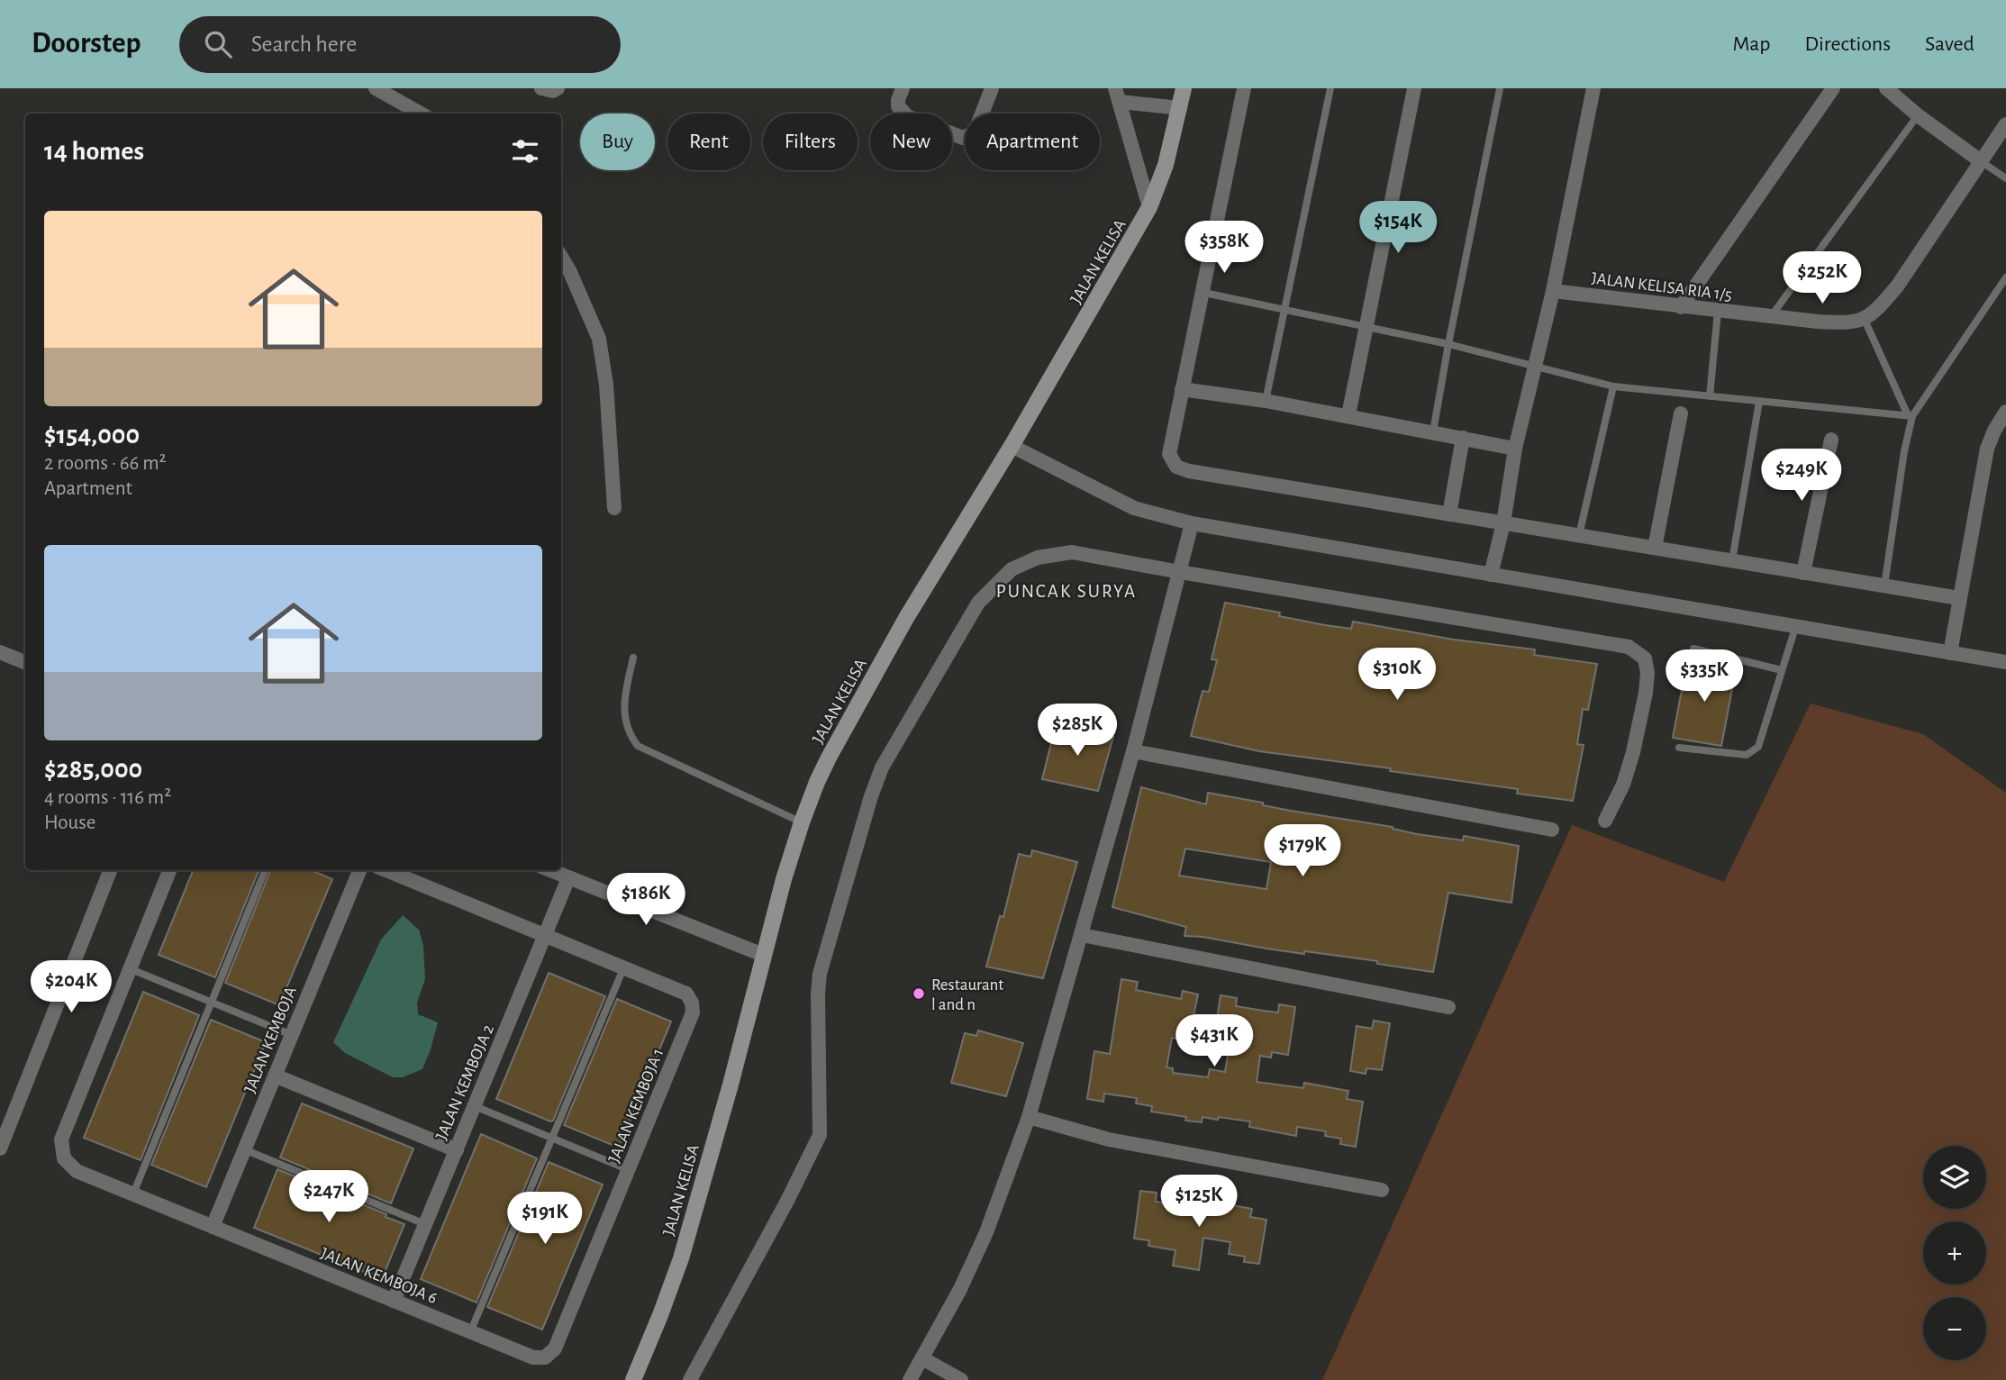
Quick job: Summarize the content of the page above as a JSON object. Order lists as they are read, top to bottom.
{
  "streets": {
    "main road": ["JALAN KELISA"],
    "street": [
      "JALAN KELISA RIA 1/5",
      "JALAN KEMBOJA",
      "JALAN KEMBOJA 2",
      "JALAN KEMBOJA 1",
      "JALAN KEMBOJA 6"
    ]
  },
  "crossings": [
    ["JALAN KEMBOJA", "JALAN KEMBOJA 6"],
    ["JALAN KEMBOJA 2", "JALAN KEMBOJA 6"],
    ["JALAN KEMBOJA 1", "JALAN KEMBOJA 6"]
  ],
  "districts": ["PUNCAK SURYA"],
  "places": ["Restaurant l and n"],
  "page": {
    "header": "Doorstep",
    "search": "Search here",
    "nav": ["Map", "Directions", "Saved"],
    "chip": [
      "Buy",
      "Rent",
      "Filters",
      "New",
      "Apartment"
    ],
    "heading": "14 homes",
    "list": [
      {
        "name": "$154,000",
        "note": "2 rooms · 66 m² · Apartment"
      },
      {
        "name": "$285,000",
        "note": "4 rooms · 116 m² · House"
      }
    ],
    "price": [
      "$154K",
      "$358K",
      "$252K",
      "$249K",
      "$310K",
      "$335K",
      "$285K",
      "$179K",
      "$186K",
      "$204K",
      "$431K",
      "$247K",
      "$125K",
      "$191K"
    ],
    "map_buttons": ["+", "−"]
  }
}
